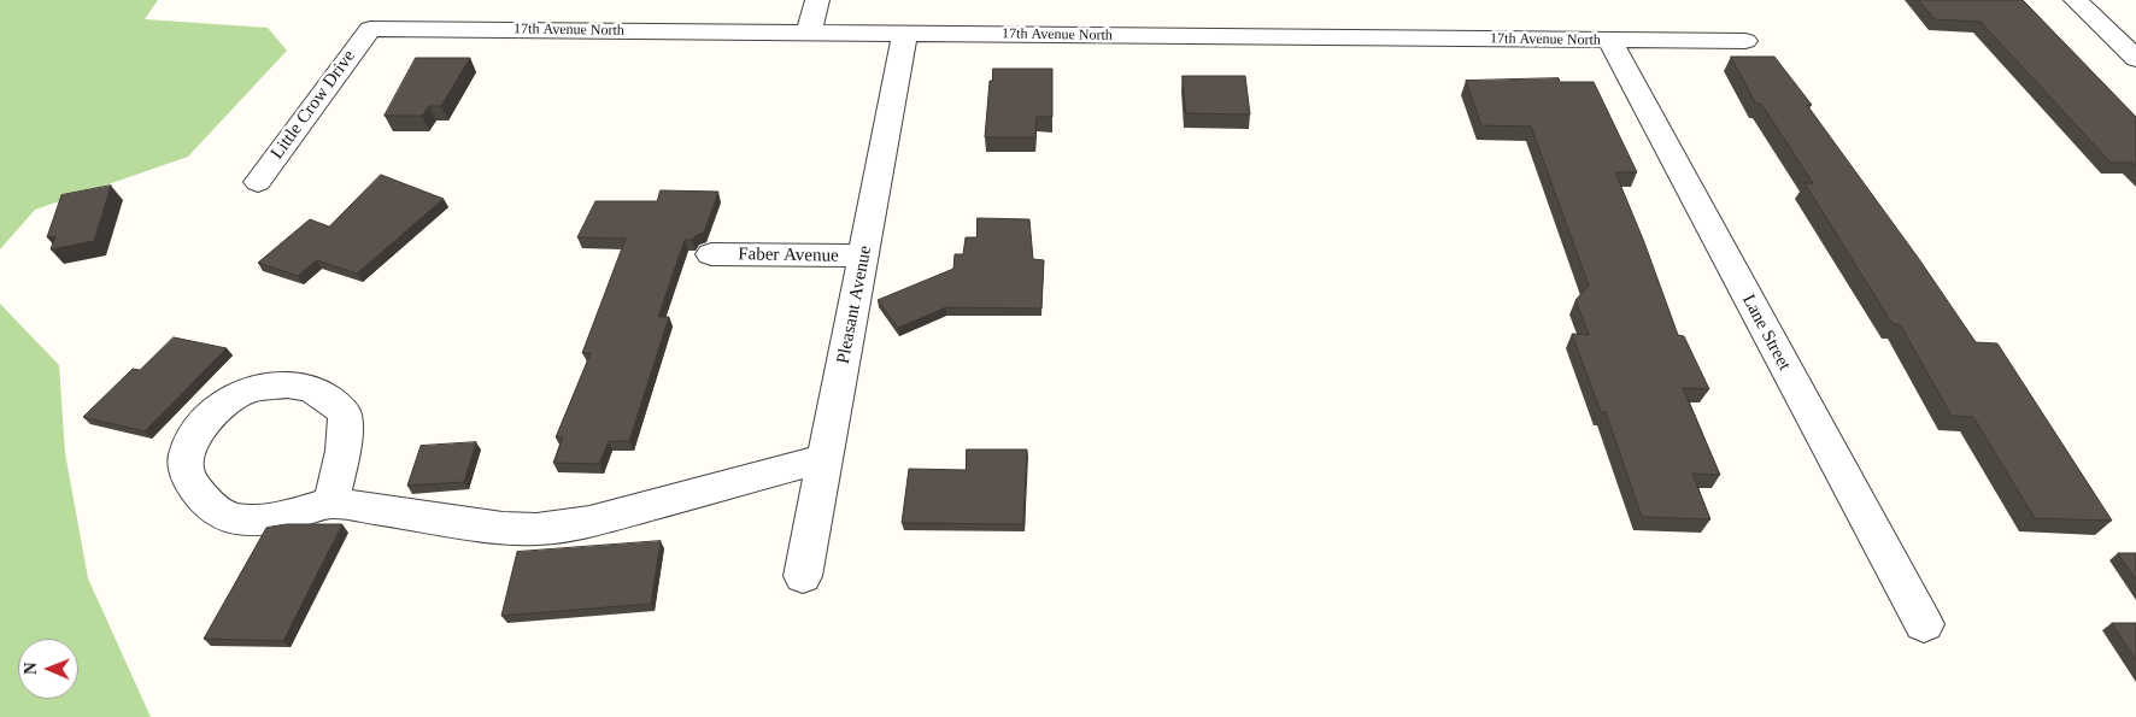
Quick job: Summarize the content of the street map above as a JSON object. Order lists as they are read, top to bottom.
{
  "streets": {
    "street": [
      "17th Avenue North",
      "Little Crow Drive",
      "Faber Avenue",
      "Pleasant Avenue",
      "Lane Street"
    ]
  },
  "crossings": [
    ["17th Avenue North", "Little Crow Drive"],
    ["17th Avenue North", "Pleasant Avenue"],
    ["17th Avenue North", "Lane Street"],
    ["Faber Avenue", "Pleasant Avenue"]
  ],
  "north": "left"
}
